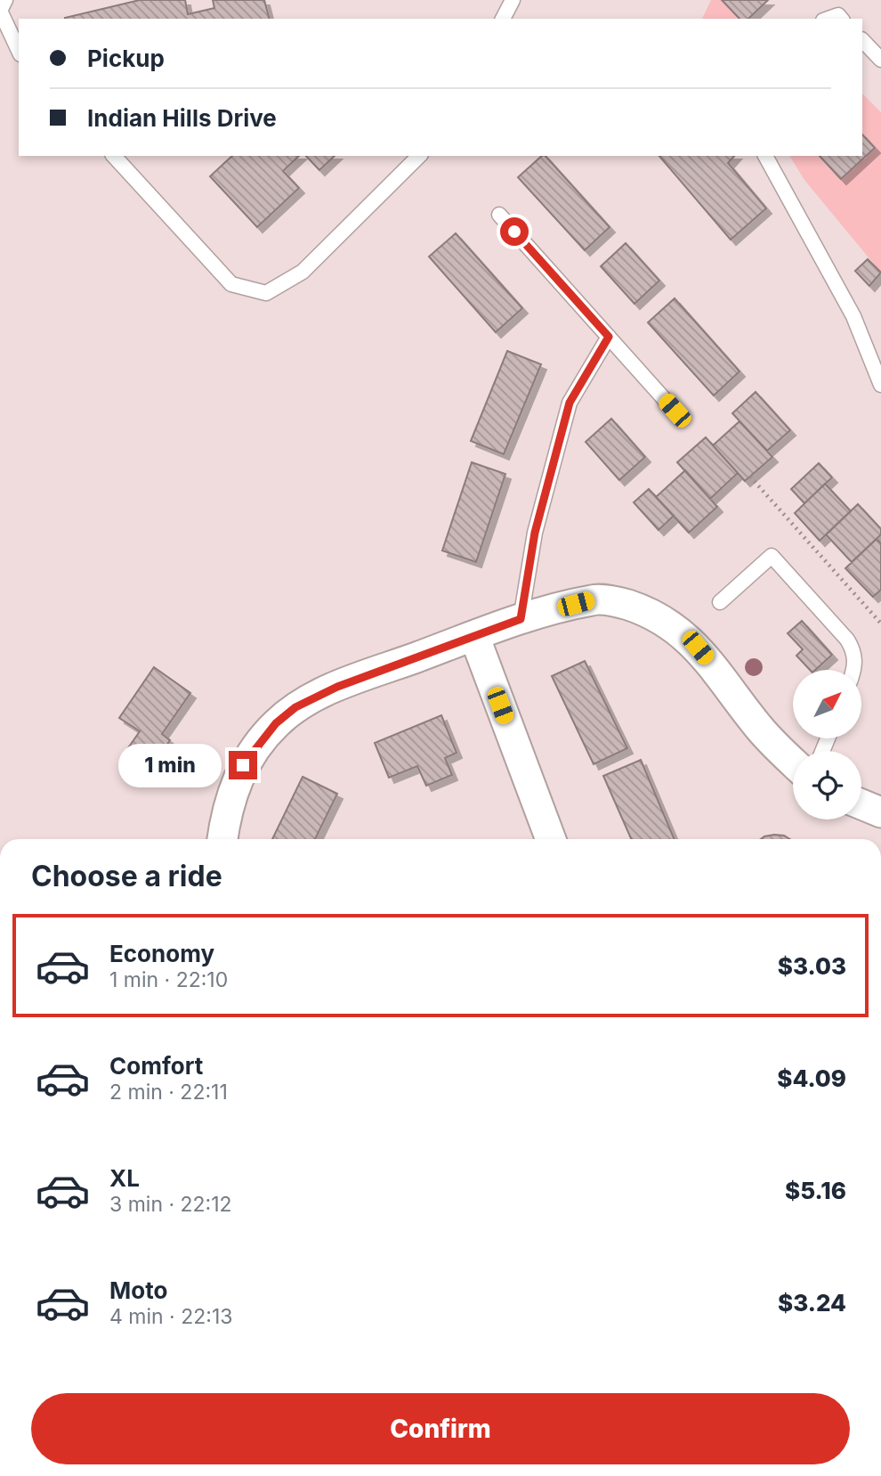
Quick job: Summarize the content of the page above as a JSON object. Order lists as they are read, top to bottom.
{
  "north": "top right",
  "page": {
    "banner": ["Pickup", "Indian Hills Drive"],
    "bubble": "1 min",
    "heading": "Choose a ride",
    "list": [
      {
        "name": "Economy",
        "note": "1 min · 22:10",
        "value": "$3.03"
      },
      {
        "name": "Comfort",
        "note": "2 min · 22:11",
        "value": "$4.09"
      },
      {
        "name": "XL",
        "note": "3 min · 22:12",
        "value": "$5.16"
      },
      {
        "name": "Moto",
        "note": "4 min · 22:13",
        "value": "$3.24"
      }
    ],
    "buttons": "Confirm"
  }
}
